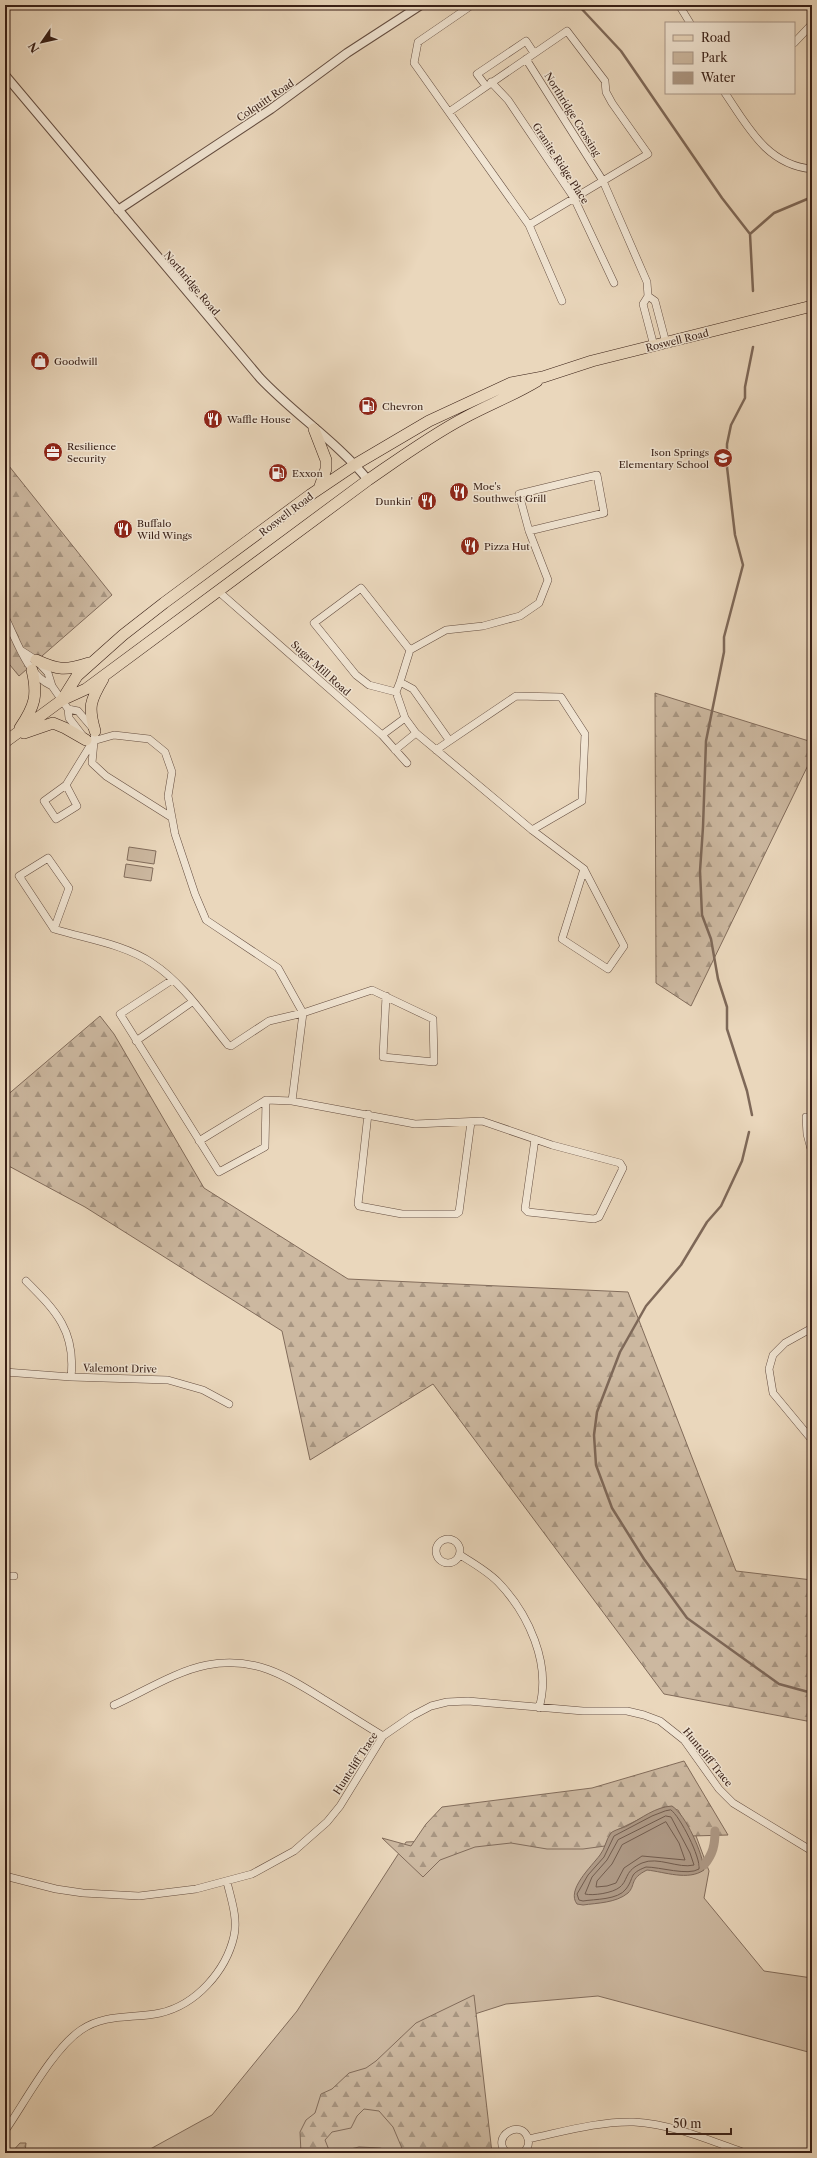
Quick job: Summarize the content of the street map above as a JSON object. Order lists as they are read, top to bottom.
{
  "streets": {
    "main road": ["Roswell Road"],
    "street": [
      "Colquitt Road",
      "Northridge Crossing",
      "Granite Ridge Place",
      "Northridge Road",
      "Sugar Mill Road",
      "Valemont Drive",
      "Huntcliff Trace"
    ]
  },
  "crossings": [
    ["Colquitt Road", "Northridge Road"],
    ["Northridge Crossing", "Roswell Road"],
    ["Northridge Road", "Roswell Road"],
    ["Roswell Road", "Sugar Mill Road"]
  ],
  "places": {
    "shop": ["Goodwill"],
    "fuel station": ["Chevron", "Exxon"],
    "restaurant": [
      "Waffle House",
      "Moe's Southwest Grill",
      "Dunkin'",
      "Buffalo Wild Wings",
      "Pizza Hut"
    ],
    "office": ["Resilience Security"],
    "school or university": ["Ison Springs Elementary School"]
  },
  "legend": ["Road", "Park", "Water"],
  "scale_bar": "50 m",
  "north": "bottom left"
}
